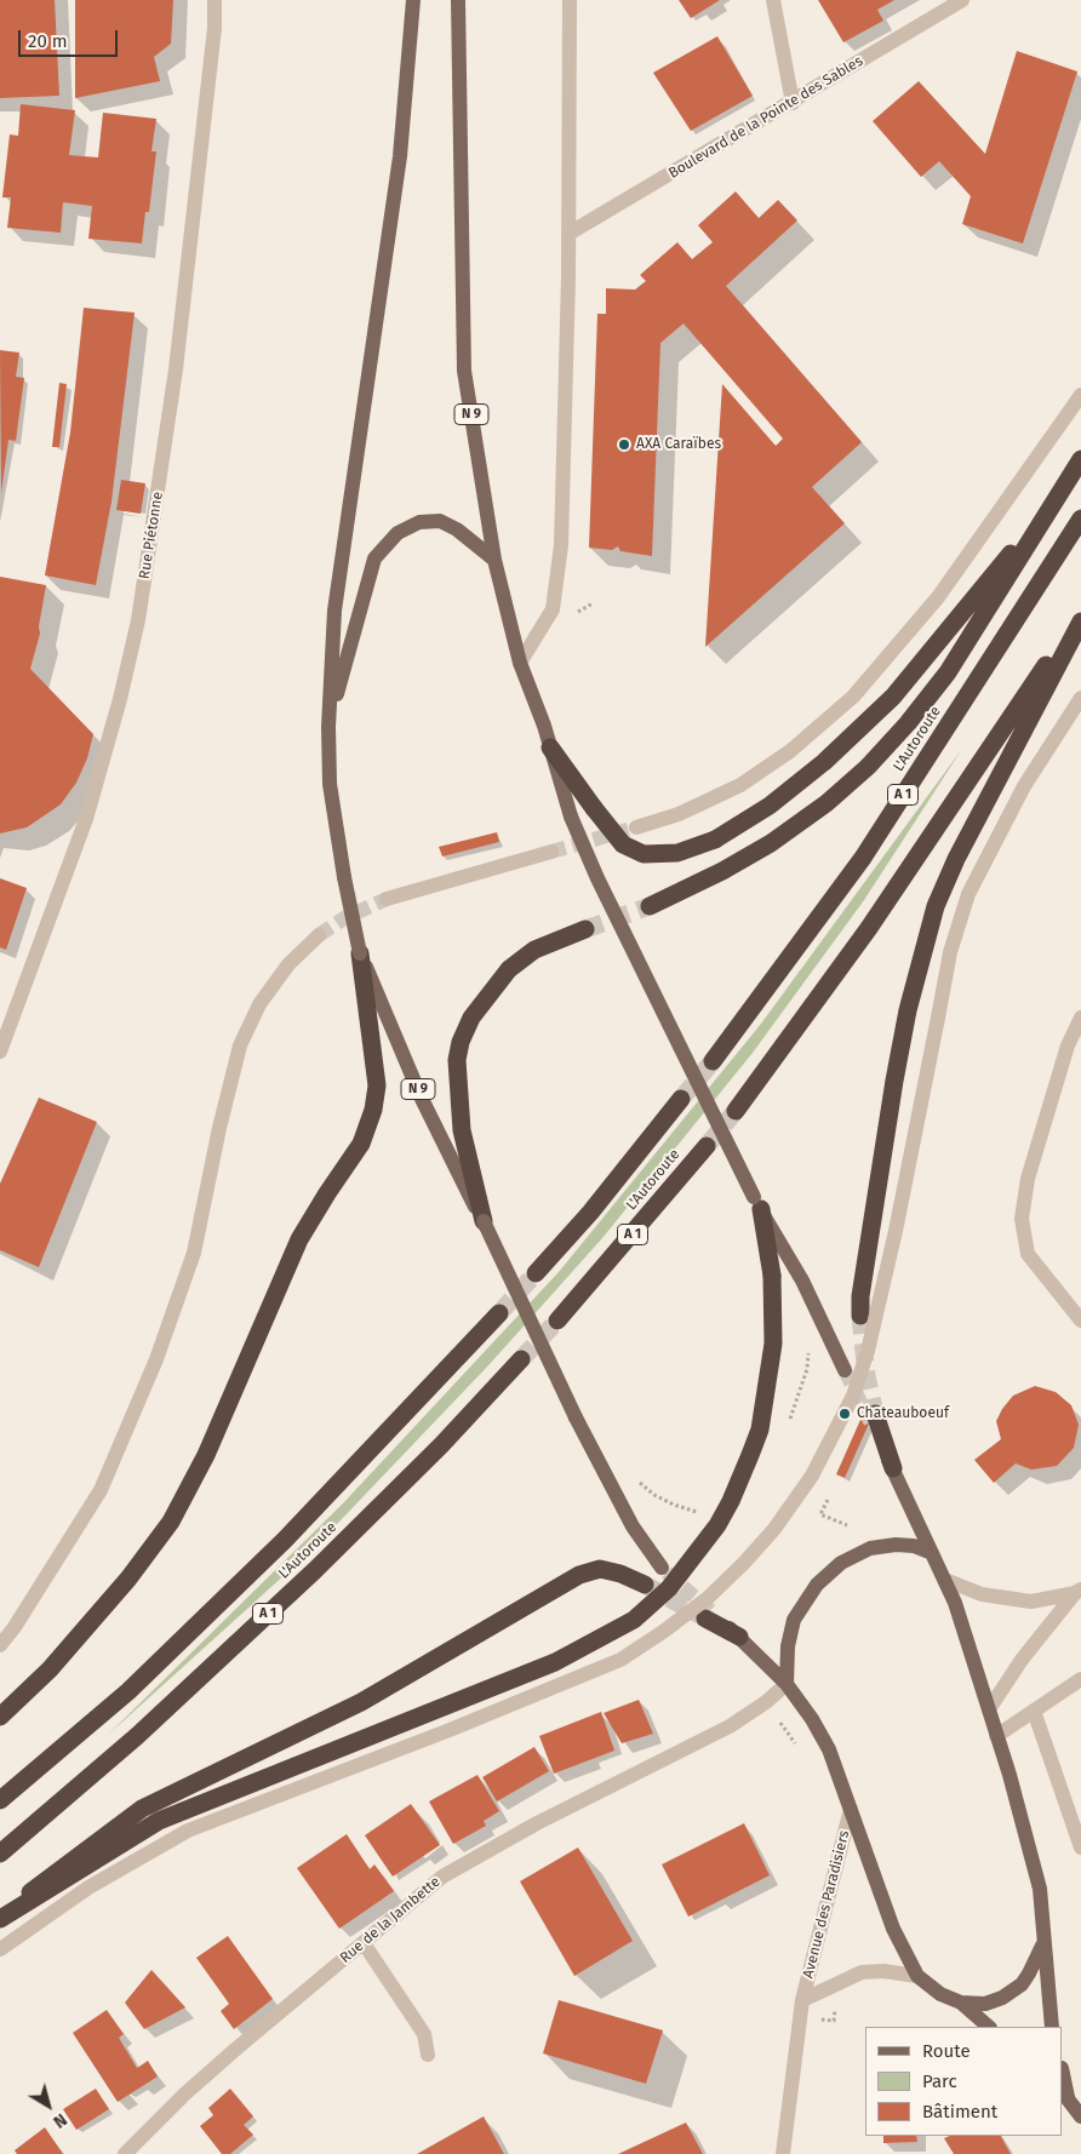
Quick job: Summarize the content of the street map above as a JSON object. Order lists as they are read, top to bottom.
{
  "streets": {
    "highway": ["L'Autoroute", "A 1"],
    "main road": ["N 9"],
    "street": [
      "Boulevard de la Pointe des Sables",
      "Rue Piétonne",
      "Avenue des Paradisiers",
      "Rue de la Jambette"
    ]
  },
  "places": ["AXA Caraïbes", "Chateauboeuf"],
  "legend": ["Route", "Parc", "Bâtiment"],
  "scale_bar": "20 m",
  "north": "bottom right"
}
